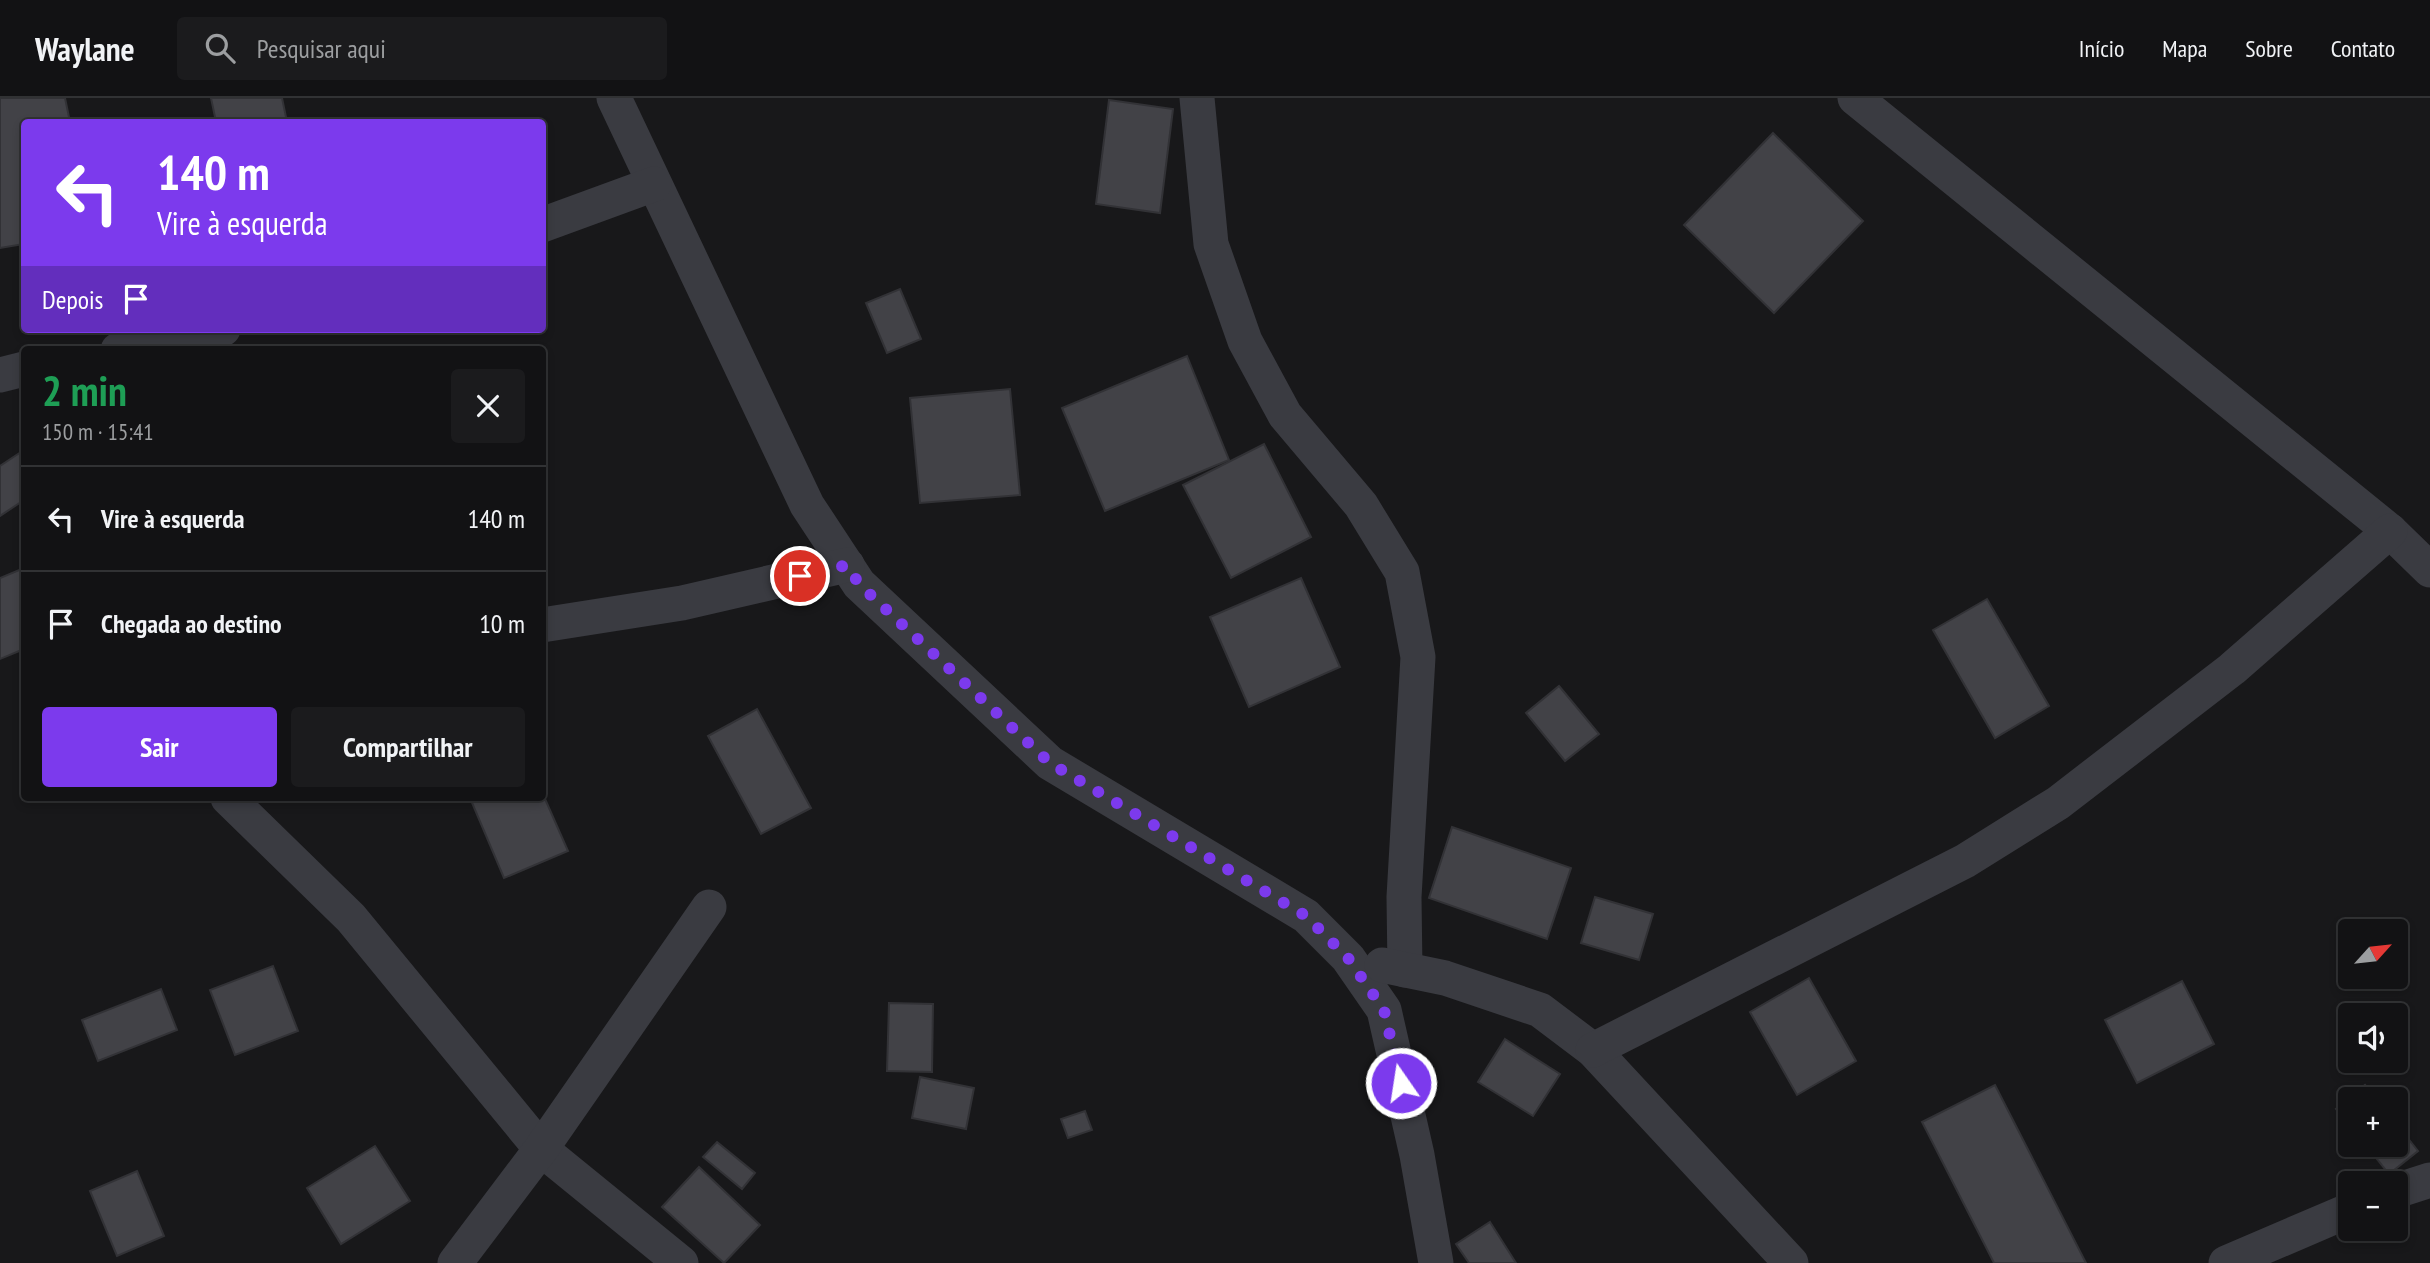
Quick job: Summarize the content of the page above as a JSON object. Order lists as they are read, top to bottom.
{
  "north": "top right",
  "page": {
    "header": "Waylane",
    "search": "Pesquisar aqui",
    "nav": [
      "Início",
      "Mapa",
      "Sobre",
      "Contato"
    ],
    "turn": ["140 m", "Vire à esquerda"],
    "then": "Depois",
    "heading": ["2 min", "150 m · 15:41"],
    "list": [
      {
        "name": "Vire à esquerda",
        "value": "140 m"
      },
      {
        "name": "Chegada ao destino",
        "value": "10 m"
      }
    ],
    "buttons": ["Sair", "Compartilhar"],
    "map_buttons": ["+", "−"]
  }
}
